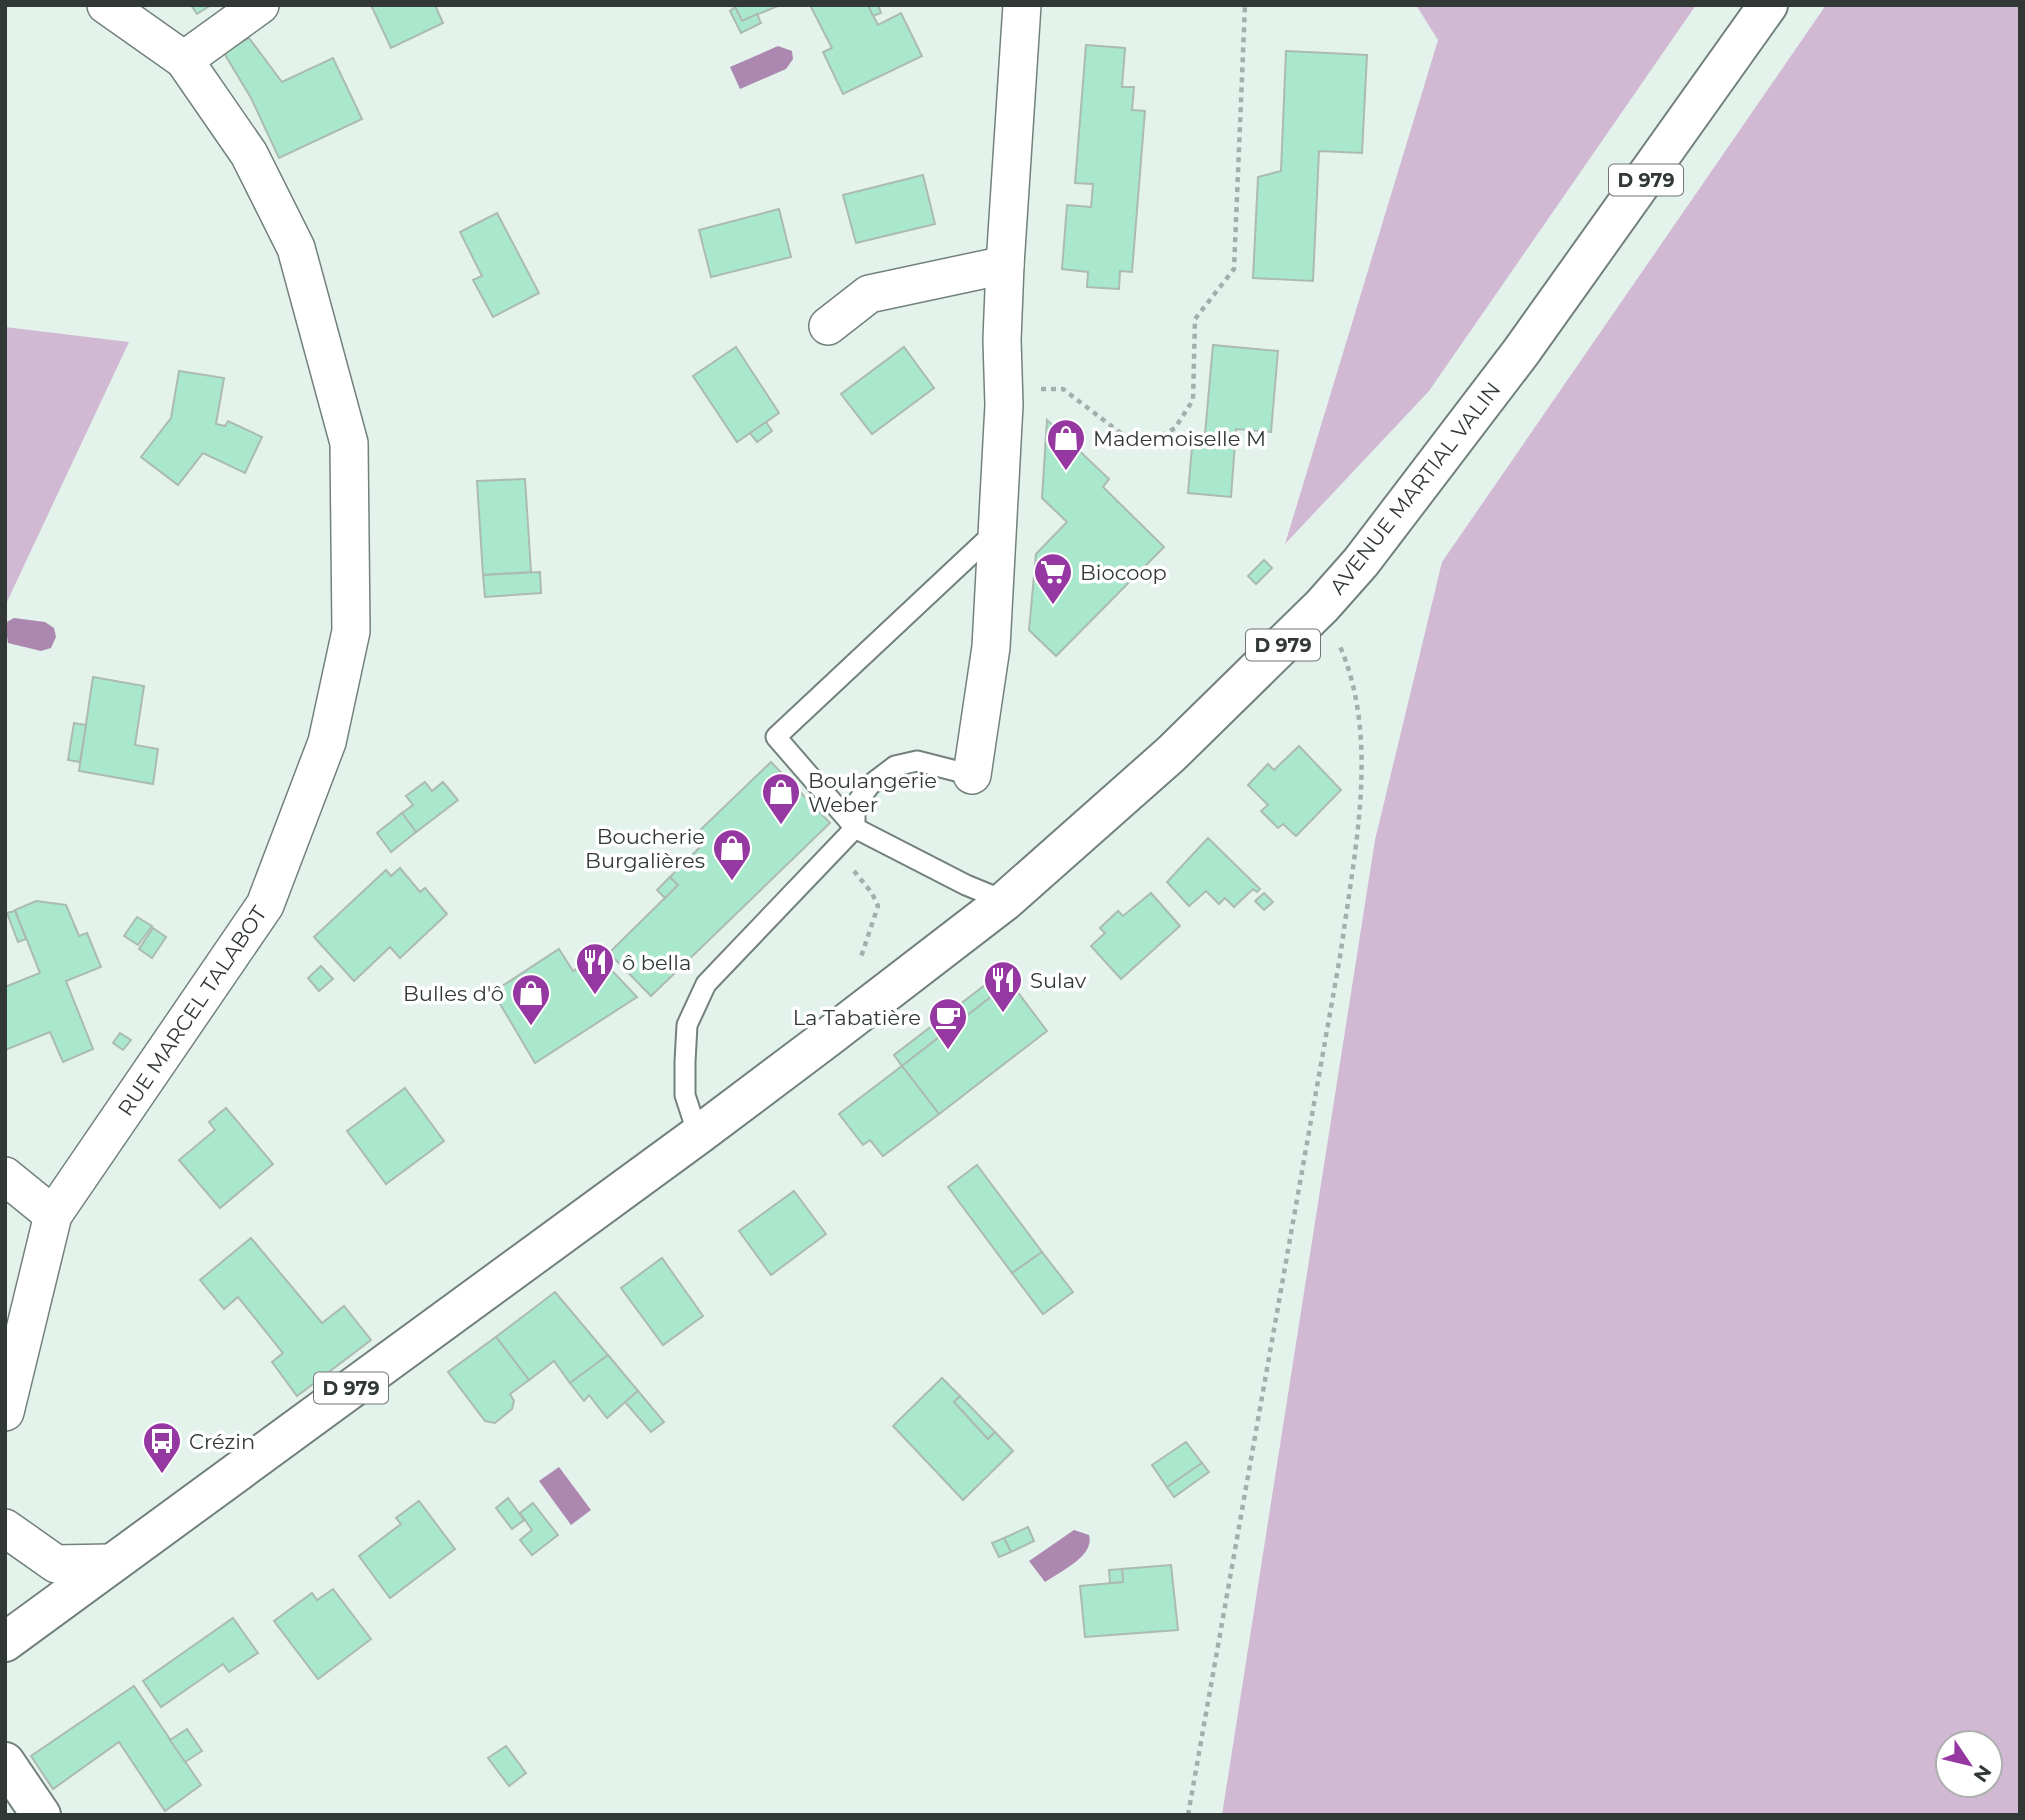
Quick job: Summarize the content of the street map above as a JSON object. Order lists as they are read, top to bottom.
{
  "streets": {
    "main road": ["D 979", "AVENUE MARTIAL VALIN"],
    "street": ["RUE MARCEL TALABOT"]
  },
  "crossings": [
    ["D 979", "AVENUE MARTIAL VALIN"]
  ],
  "places": {
    "shop": [
      "Mademoiselle M",
      "Boulangerie Weber",
      "Boucherie Burgalières",
      "Bulles d'ô"
    ],
    "supermarket": ["Biocoop"],
    "restaurant": ["ô bella", "Sulav"],
    "cafe": ["La Tabatière"],
    "bus stop": ["Crézin"]
  },
  "north": "bottom right"
}
